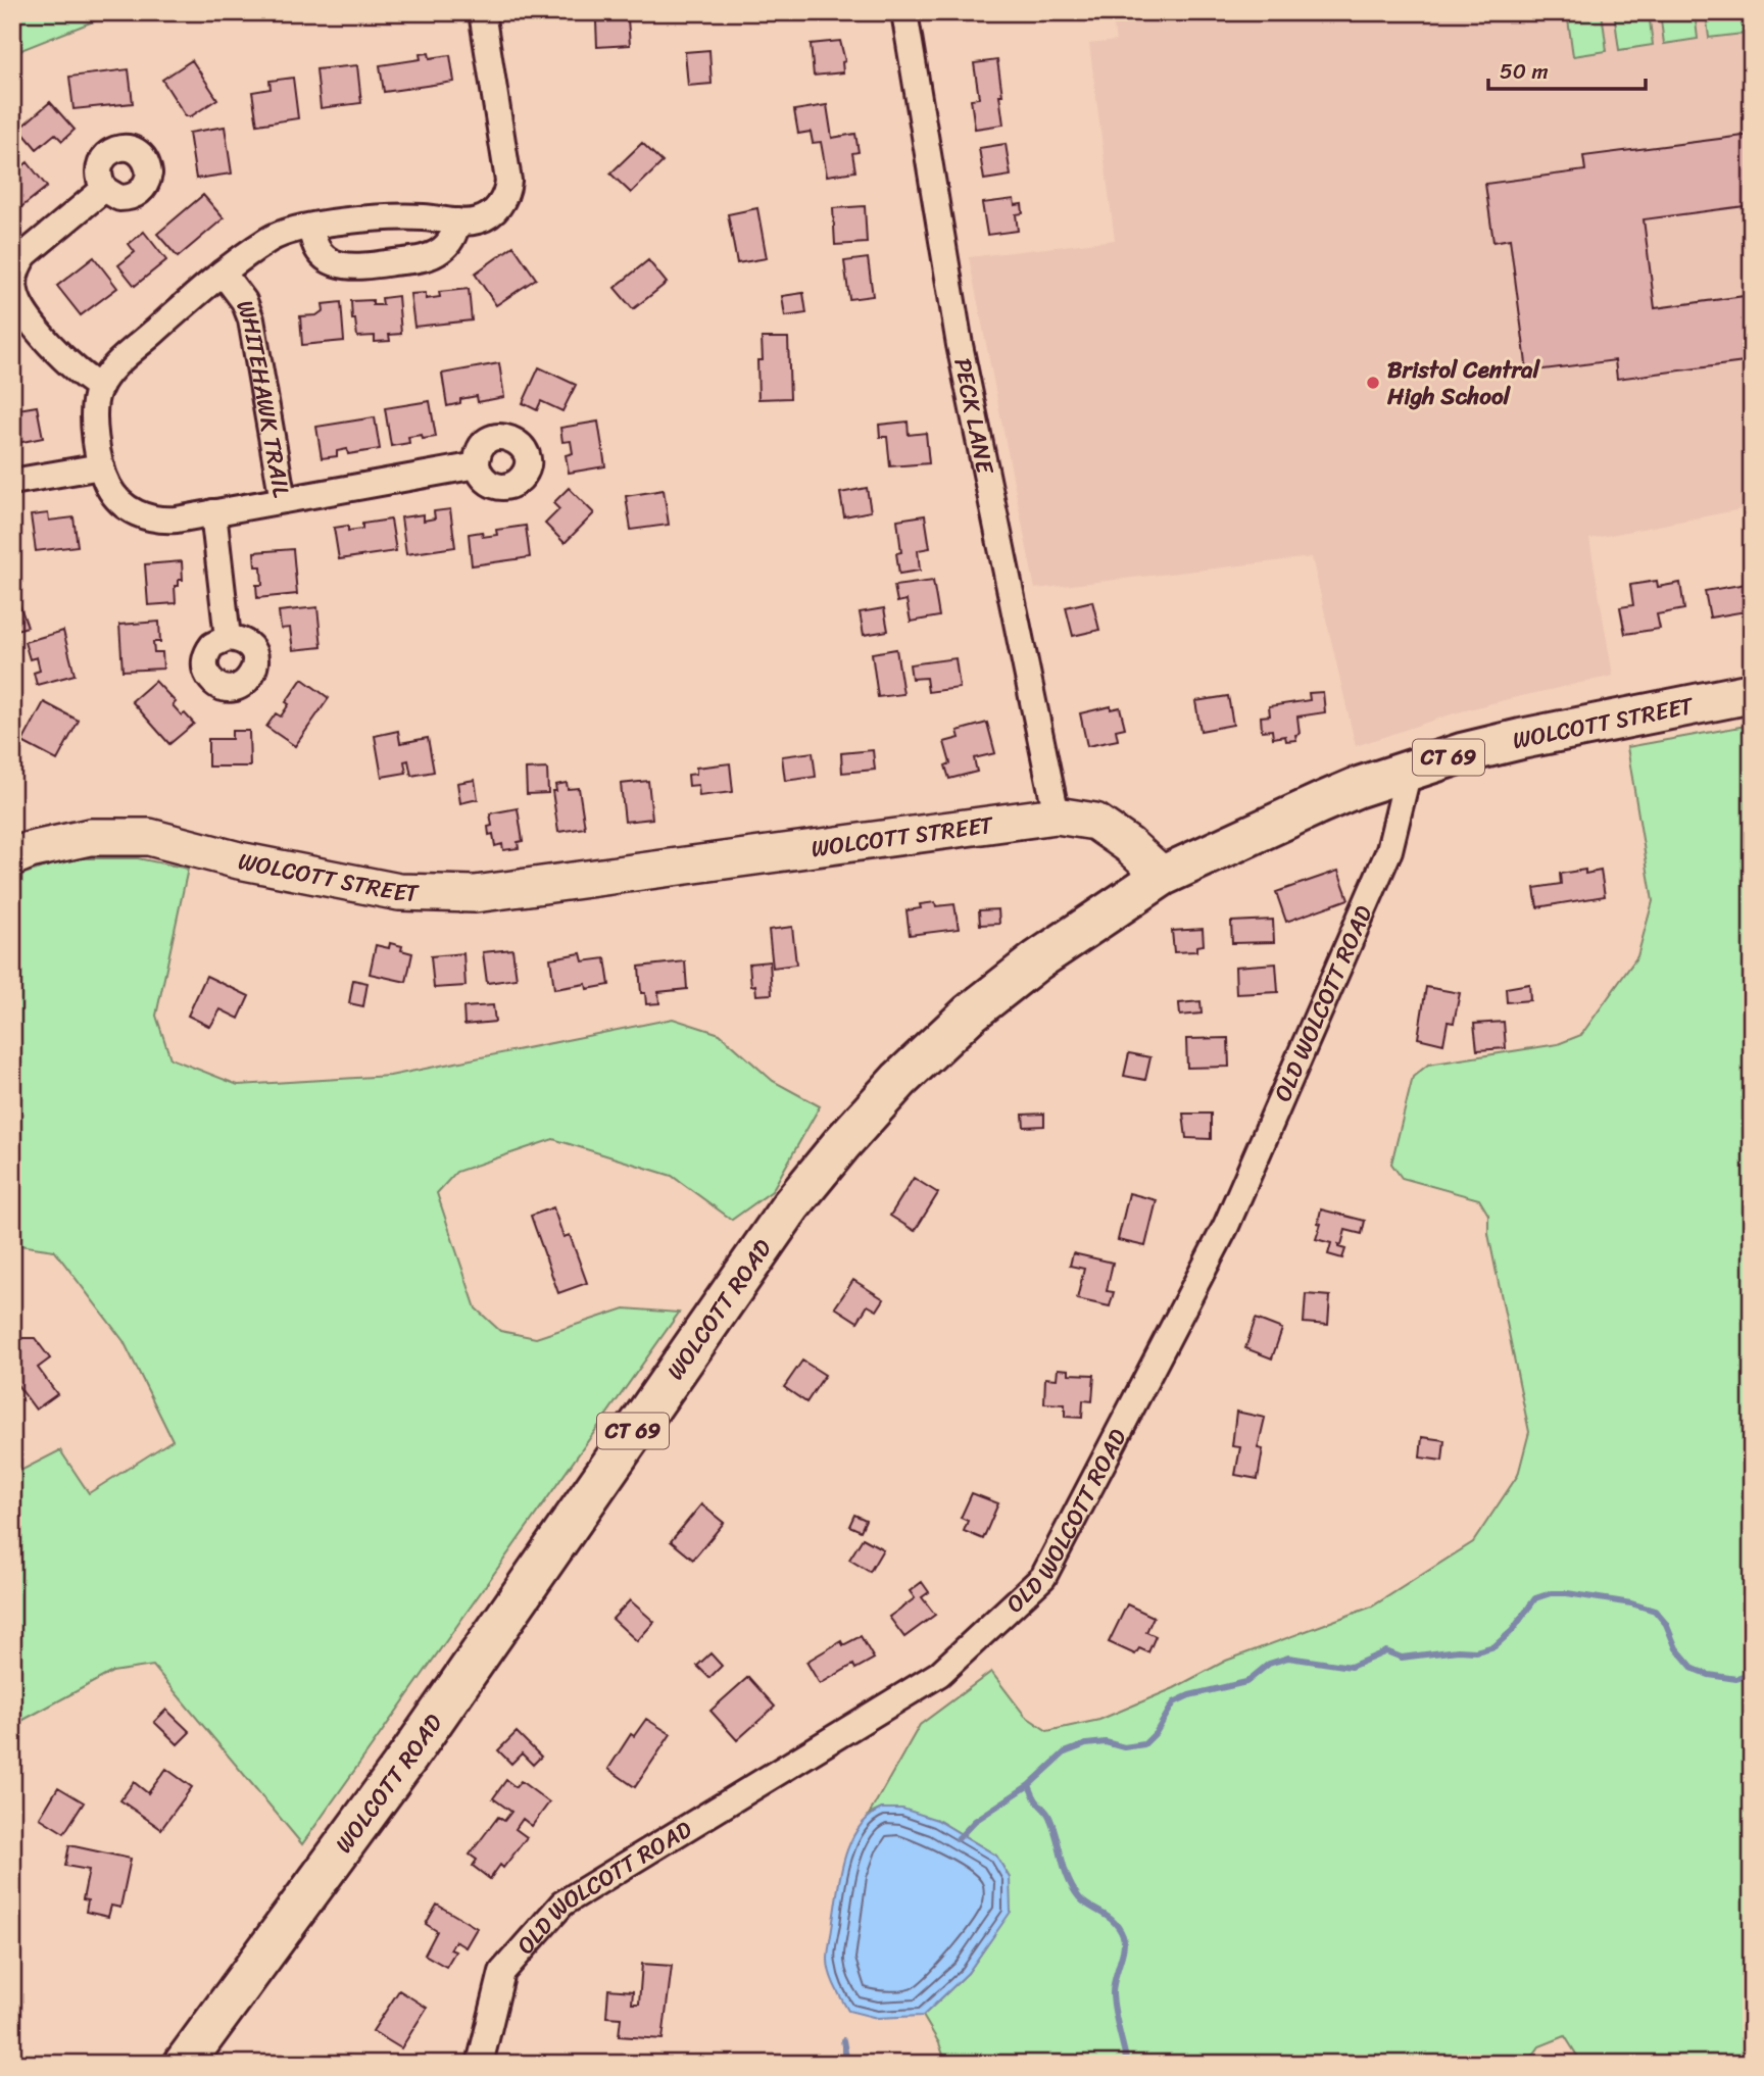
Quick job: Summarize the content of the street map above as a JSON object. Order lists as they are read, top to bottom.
{
  "streets": {
    "main road": ["WOLCOTT STREET", "CT 69", "WOLCOTT ROAD"],
    "street": ["WHITEHAWK TRAIL", "PECK LANE", "OLD WOLCOTT ROAD"]
  },
  "crossings": [
    ["PECK LANE", "WOLCOTT STREET"],
    ["WOLCOTT STREET", "OLD WOLCOTT ROAD"],
    ["WOLCOTT STREET", "WOLCOTT ROAD"]
  ],
  "places": ["Bristol Central High School"],
  "scale_bar": "50 m"
}
